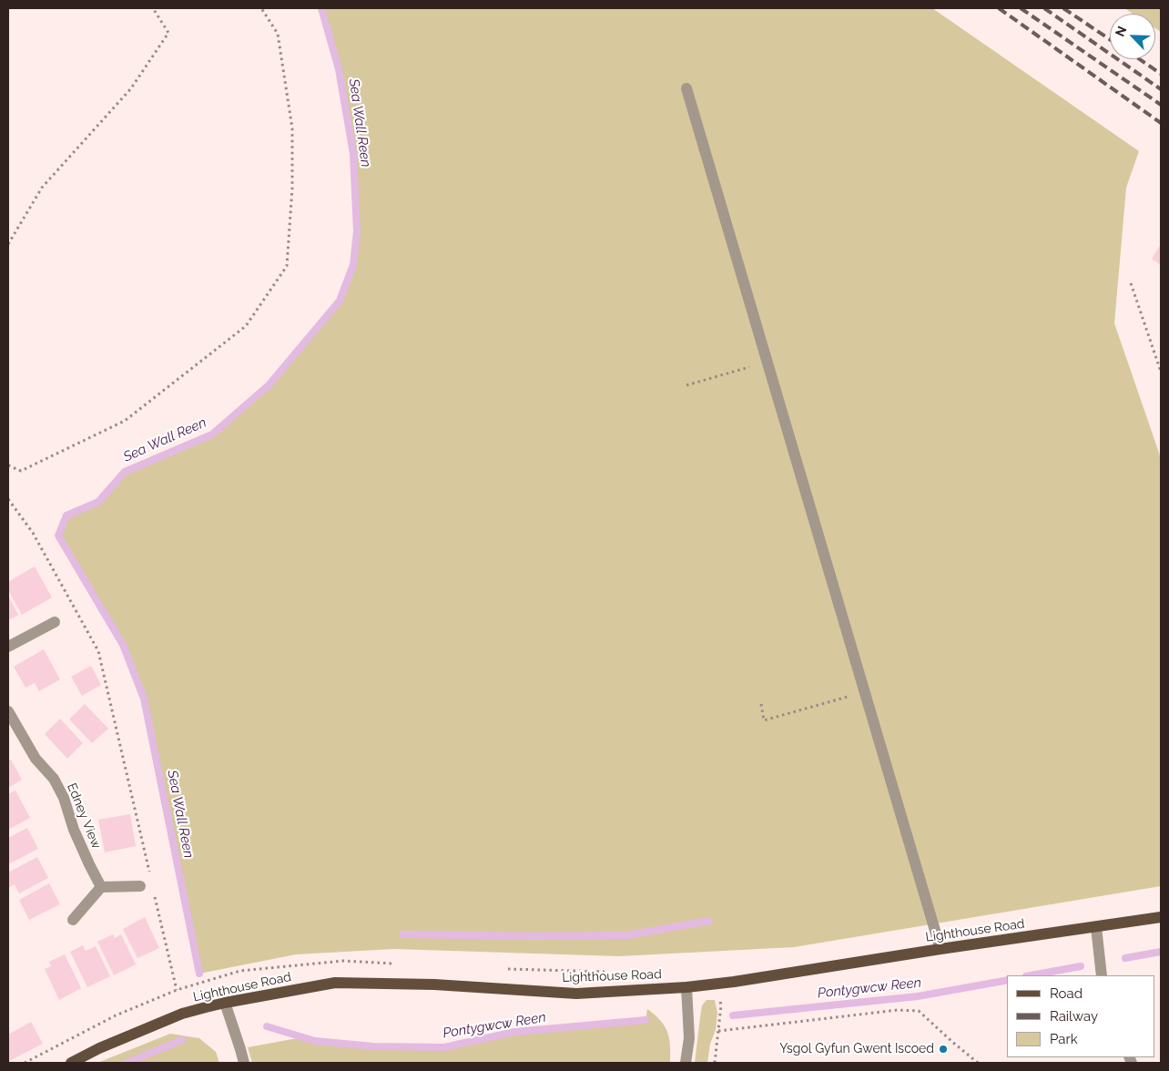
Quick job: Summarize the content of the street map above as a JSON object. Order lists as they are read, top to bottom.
{
  "streets": {
    "main road": ["Lighthouse Road"],
    "street": ["Edney View"]
  },
  "water": ["Sea Wall Reen", "Pontygwcw Reen"],
  "places": ["Ysgol Gyfun Gwent Iscoed"],
  "legend": ["Road", "Railway", "Park"],
  "north": "top left"
}
